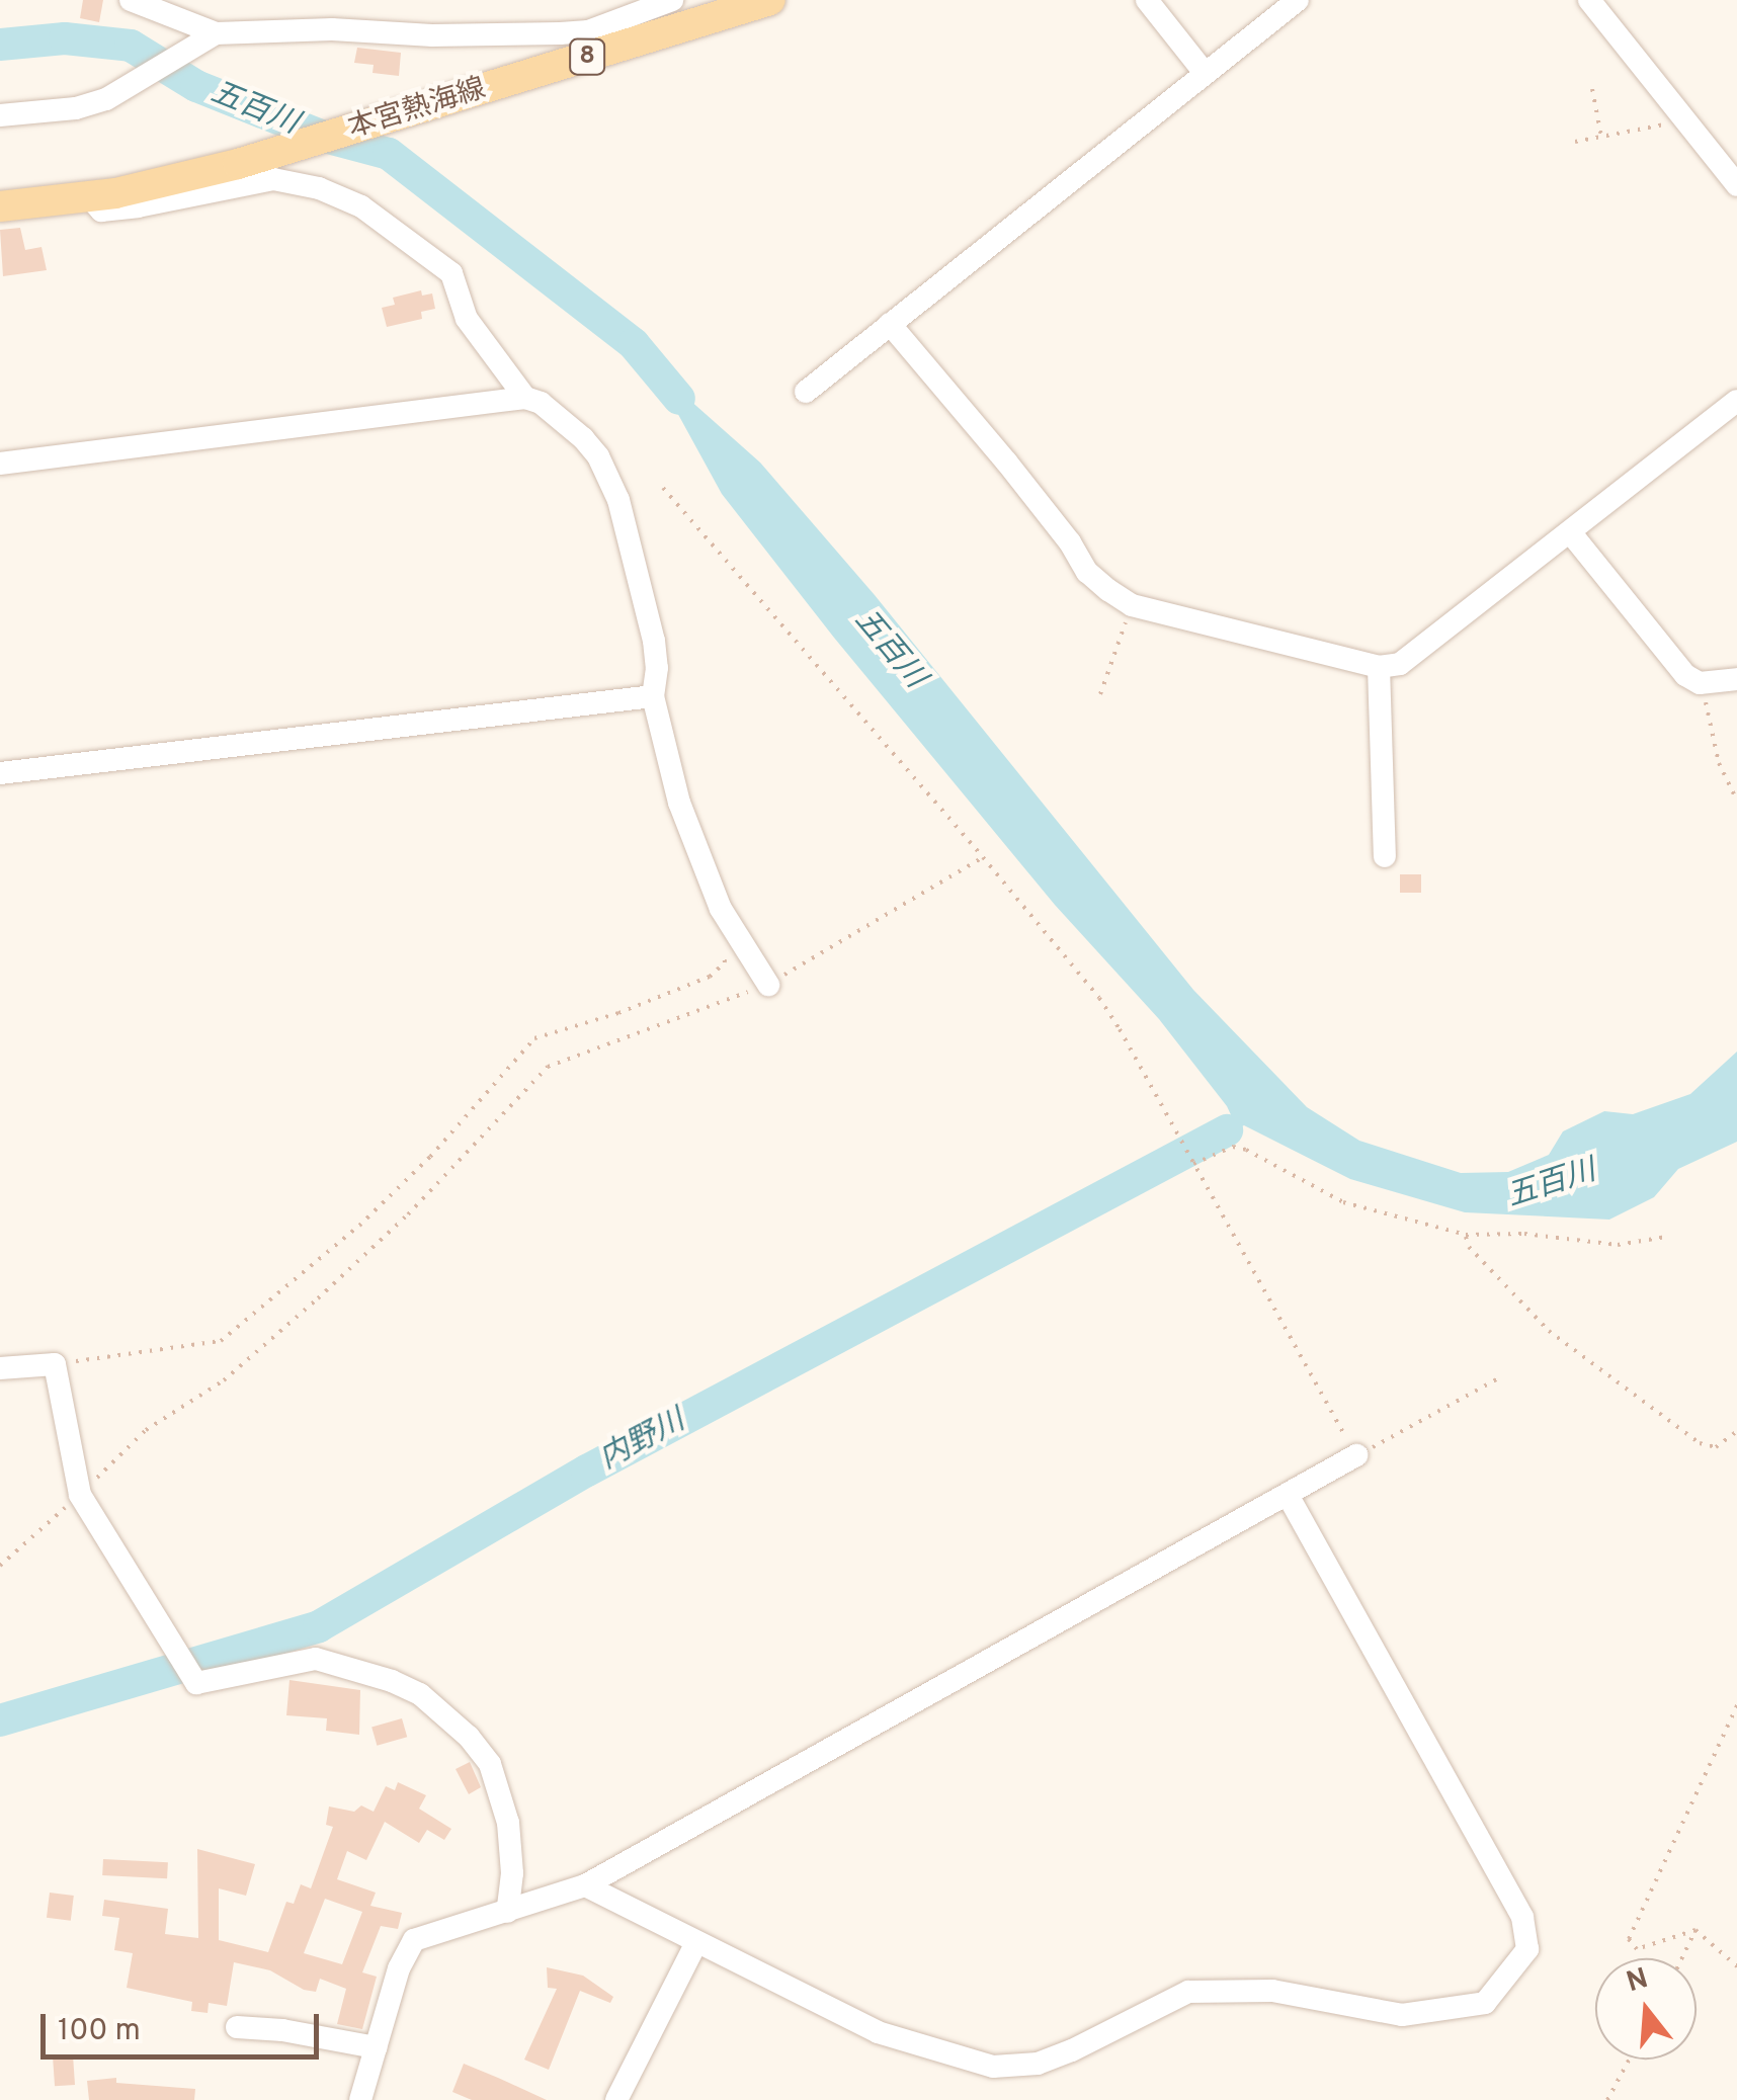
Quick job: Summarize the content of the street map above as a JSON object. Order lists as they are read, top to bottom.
{
  "streets": {
    "main road": ["8", "本宮熱海線"]
  },
  "water": ["五百川", "内野川"],
  "scale_bar": "100 m",
  "north": "top"
}
